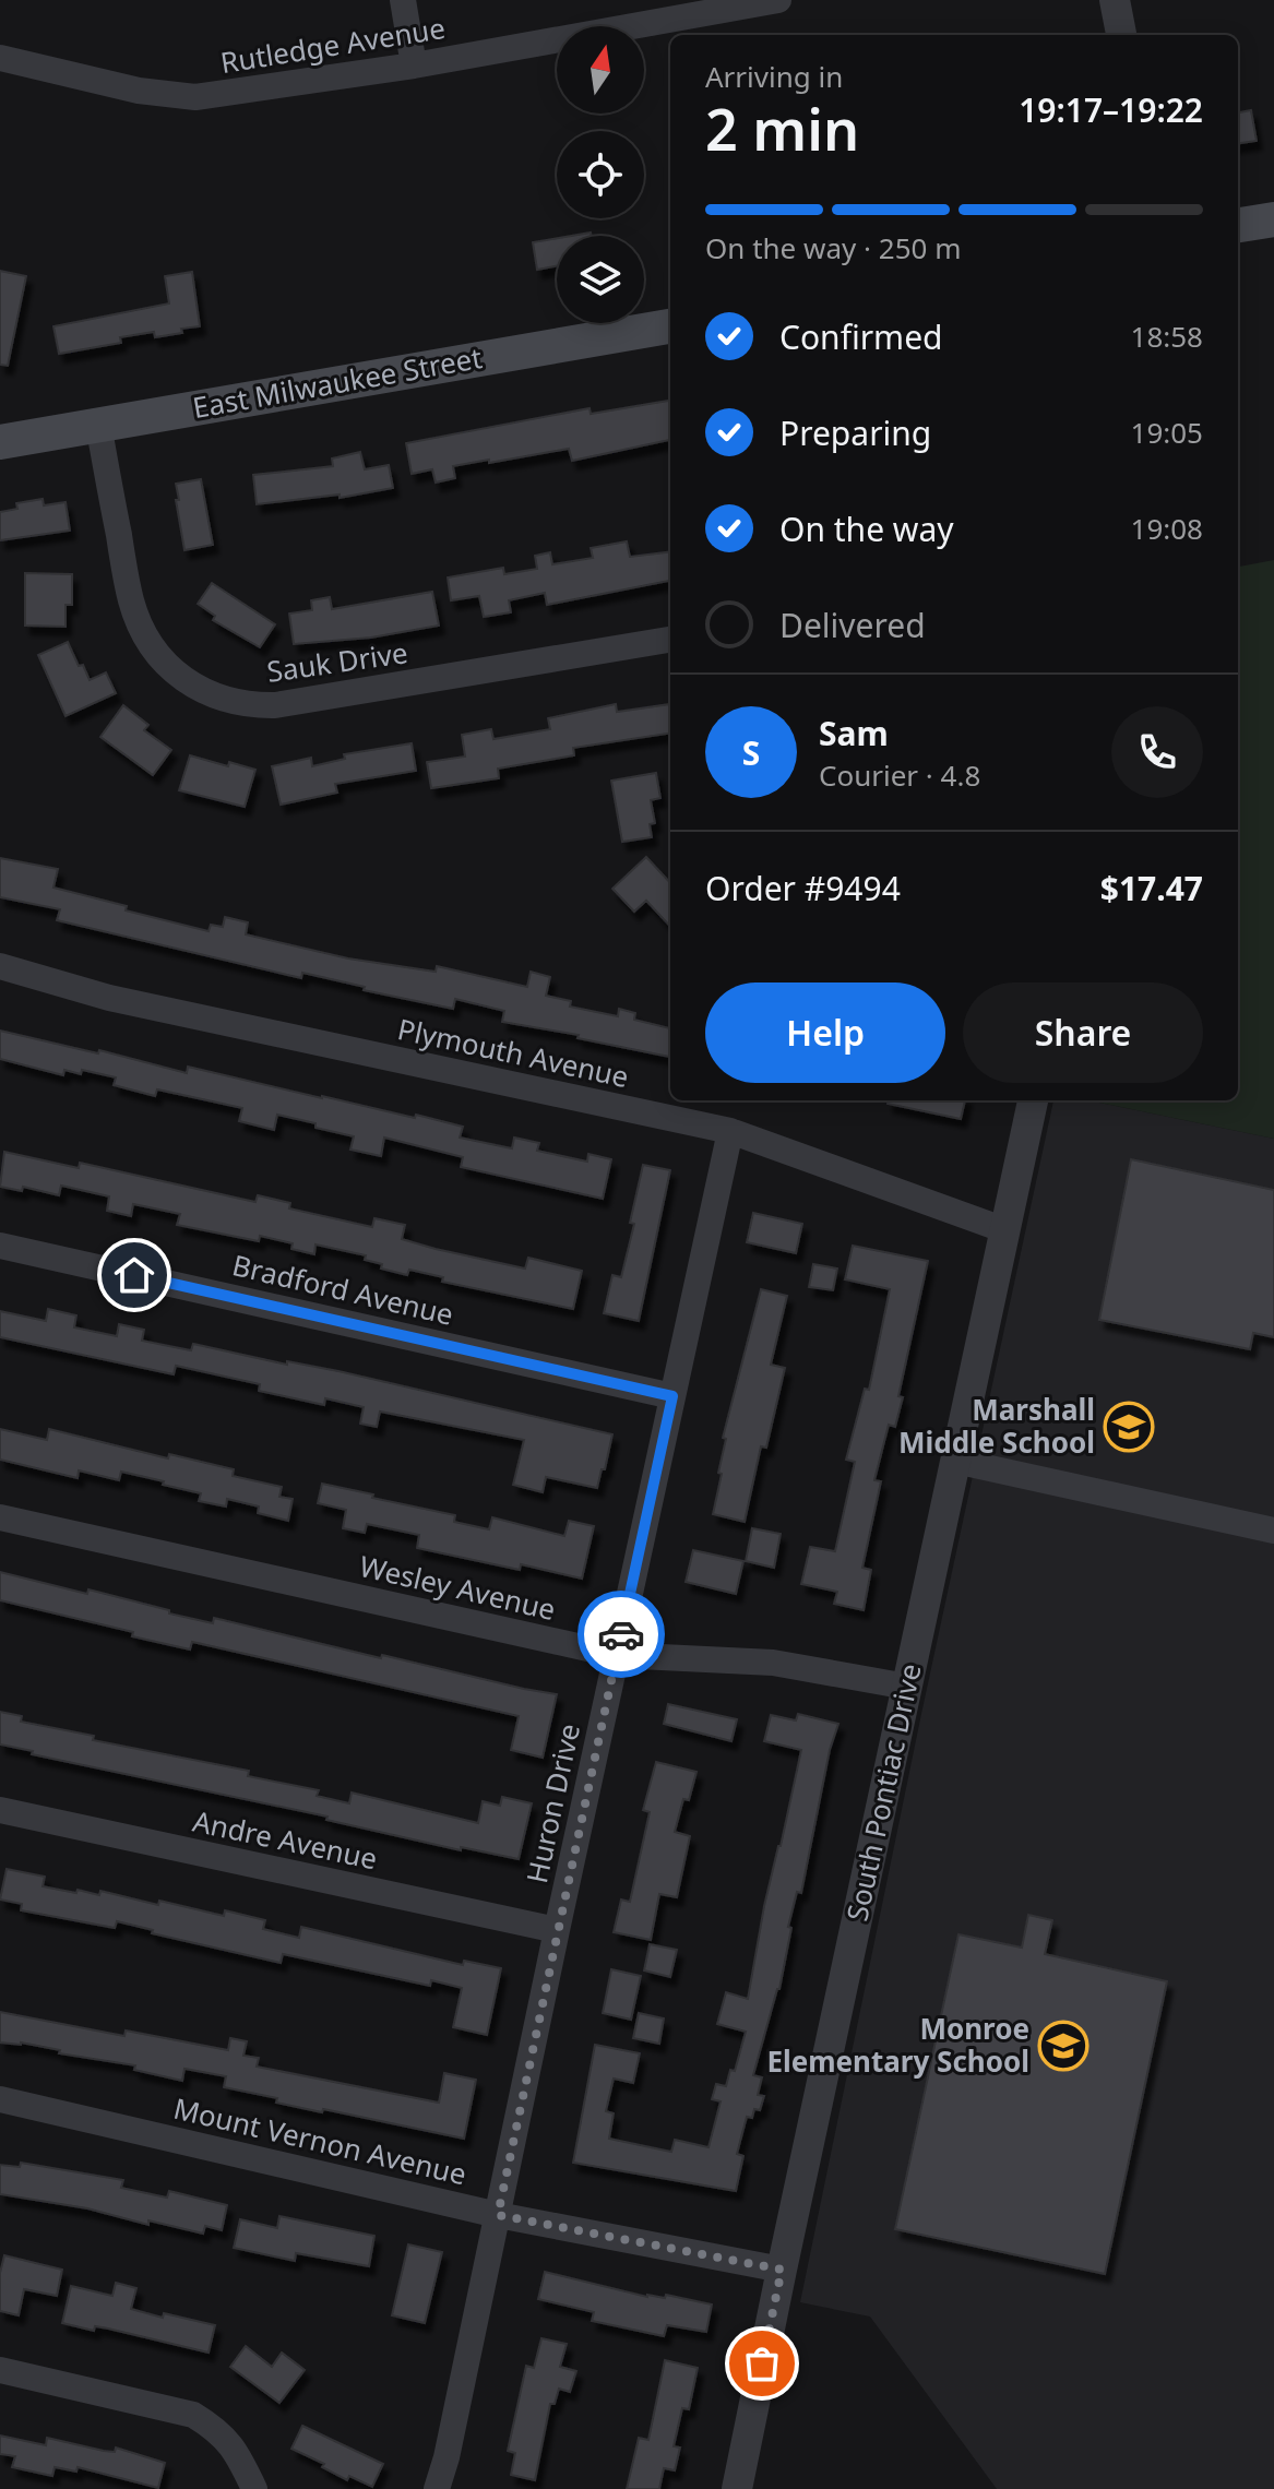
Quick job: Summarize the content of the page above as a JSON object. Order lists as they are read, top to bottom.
{
  "streets": {
    "main road": ["East Milwaukee Street"],
    "street": [
      "Rutledge Avenue",
      "Sauk Drive",
      "Plymouth Avenue",
      "Bradford Avenue",
      "Wesley Avenue",
      "South Pontiac Drive",
      "Huron Drive",
      "Andre Avenue",
      "Mount Vernon Avenue"
    ]
  },
  "crossings": [
    ["East Milwaukee Street", "Sauk Drive"],
    ["Plymouth Avenue", "South Pontiac Drive"],
    ["Plymouth Avenue", "Huron Drive"],
    ["Bradford Avenue", "Huron Drive"],
    ["Wesley Avenue", "South Pontiac Drive"],
    ["Wesley Avenue", "Huron Drive"],
    ["South Pontiac Drive", "Mount Vernon Avenue"],
    ["Huron Drive", "Andre Avenue"],
    ["Huron Drive", "Mount Vernon Avenue"]
  ],
  "places": {
    "school or university": ["Marshall Middle School", "Monroe Elementary School"]
  },
  "north": "top",
  "page": {
    "heading": ["2 min", "Arriving in", "19:17–19:22"],
    "panel": [
      "Sam",
      "Courier · 4.8",
      "Order #9494",
      "$17.47"
    ],
    "bar": "On the way · 250 m",
    "list": [
      ["Confirmed", "18:58"],
      ["Preparing", "19:05"],
      ["On the way", "19:08"],
      "Delivered"
    ],
    "round": "S",
    "buttons": ["Help", "Share"]
  }
}
